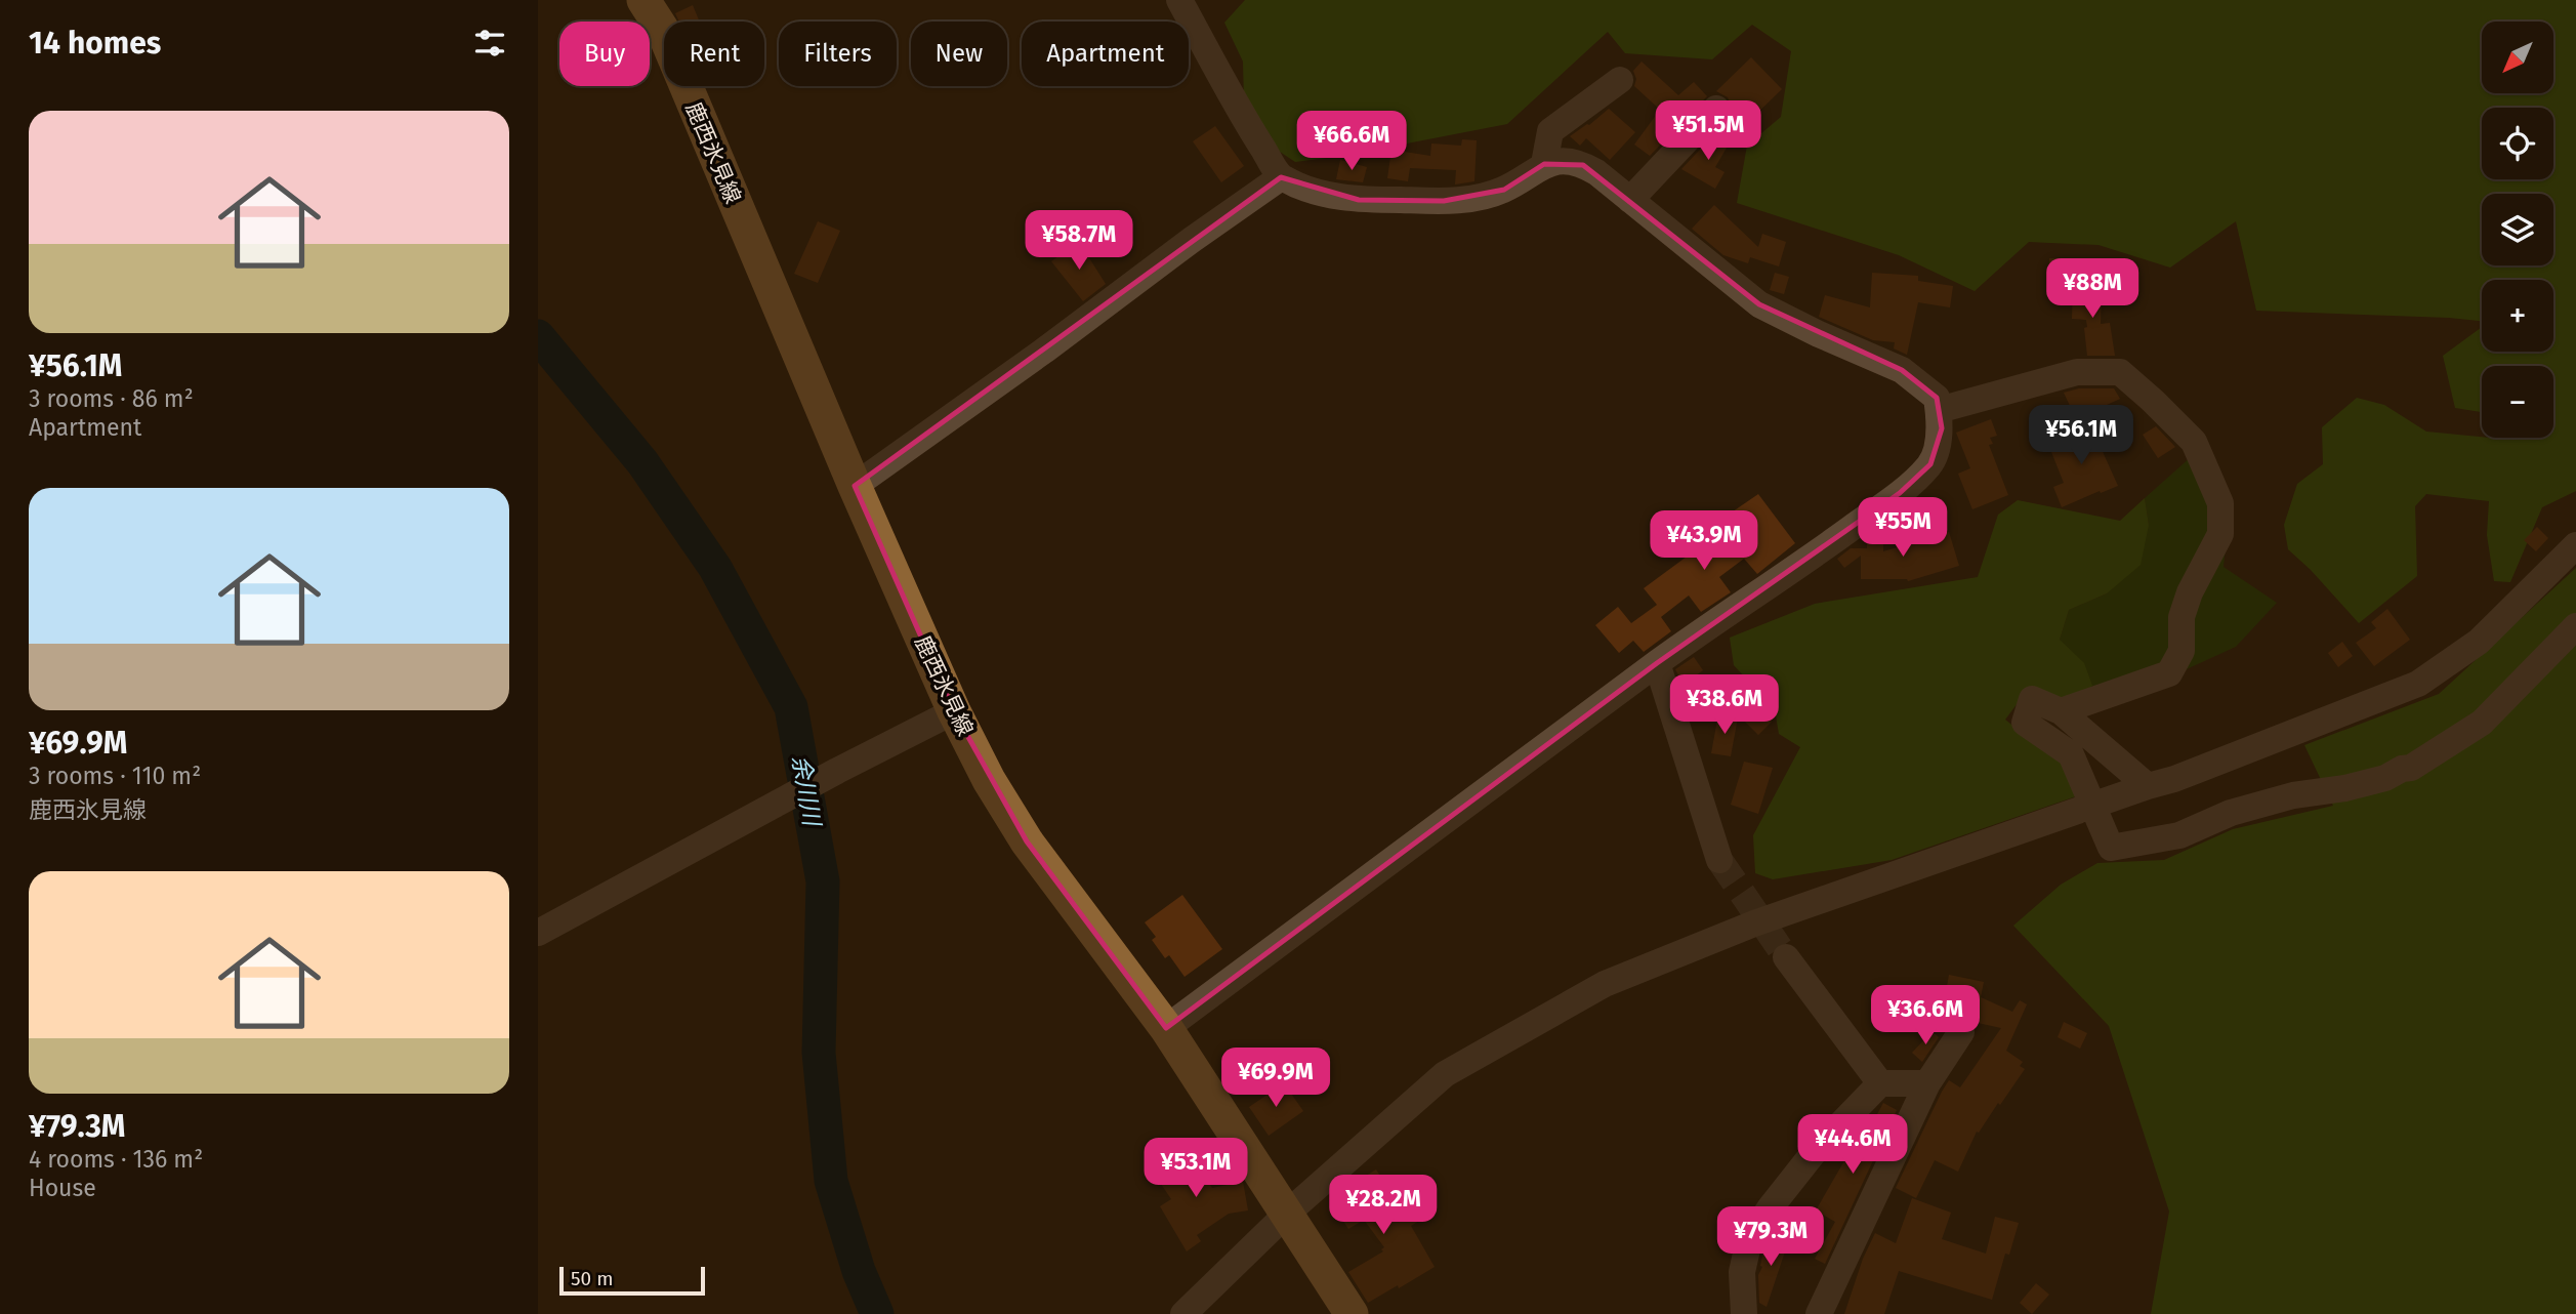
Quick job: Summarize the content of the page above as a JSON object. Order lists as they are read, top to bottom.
{
  "streets": {
    "main road": ["鹿西氷見線"]
  },
  "water": ["余川川"],
  "scale_bar": "50 m",
  "north": "bottom left",
  "page": {
    "heading": "14 homes",
    "map_buttons": ["+", "−"],
    "chip": [
      "Buy",
      "Rent",
      "Filters",
      "New",
      "Apartment"
    ],
    "list": [
      {
        "name": "¥56.1M",
        "note": "3 rooms · 86 m² · Apartment"
      },
      {
        "name": "¥69.9M",
        "note": "3 rooms · 110 m² · 鹿西氷見線"
      },
      {
        "name": "¥79.3M",
        "note": "4 rooms · 136 m² · House"
      }
    ],
    "price": [
      "¥51.5M",
      "¥66.6M",
      "¥58.7M",
      "¥88M",
      "¥56.1M",
      "¥55M",
      "¥43.9M",
      "¥38.6M",
      "¥36.6M",
      "¥69.9M",
      "¥44.6M",
      "¥53.1M",
      "¥28.2M",
      "¥79.3M"
    ],
    "scale": "50 m"
  }
}
